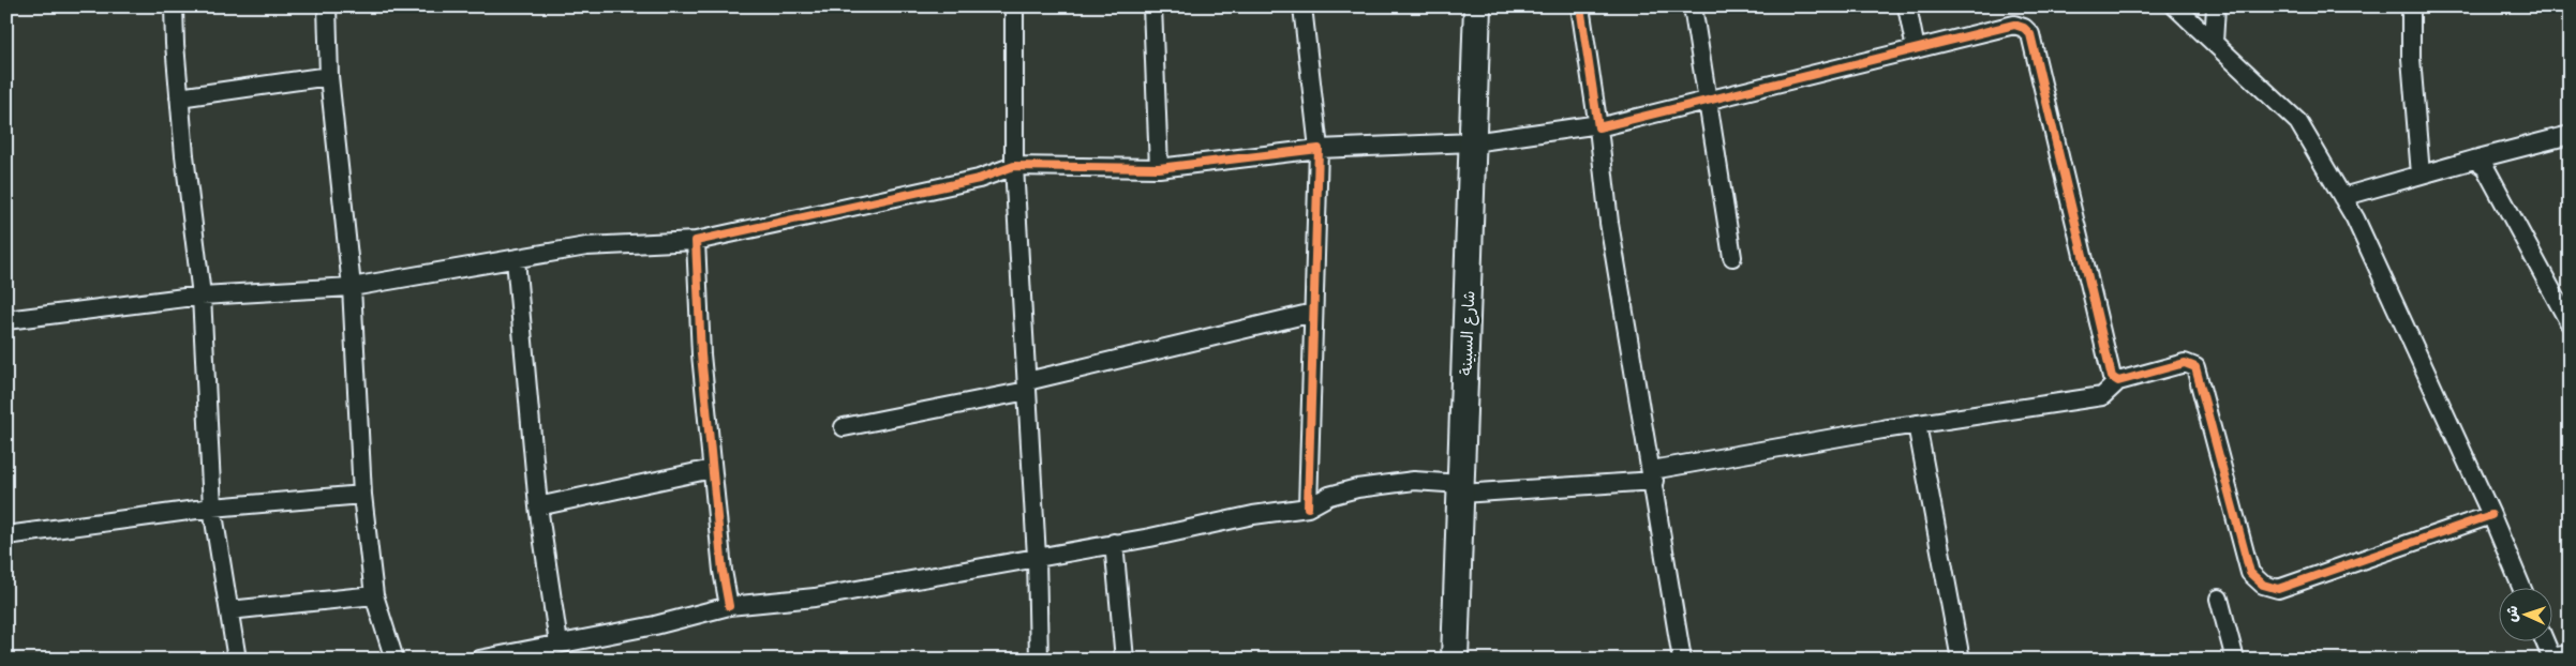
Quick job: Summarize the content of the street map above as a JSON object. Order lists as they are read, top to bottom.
{
  "streets": {
    "main road": ["شارع السبينة"]
  },
  "north": "left"
}
